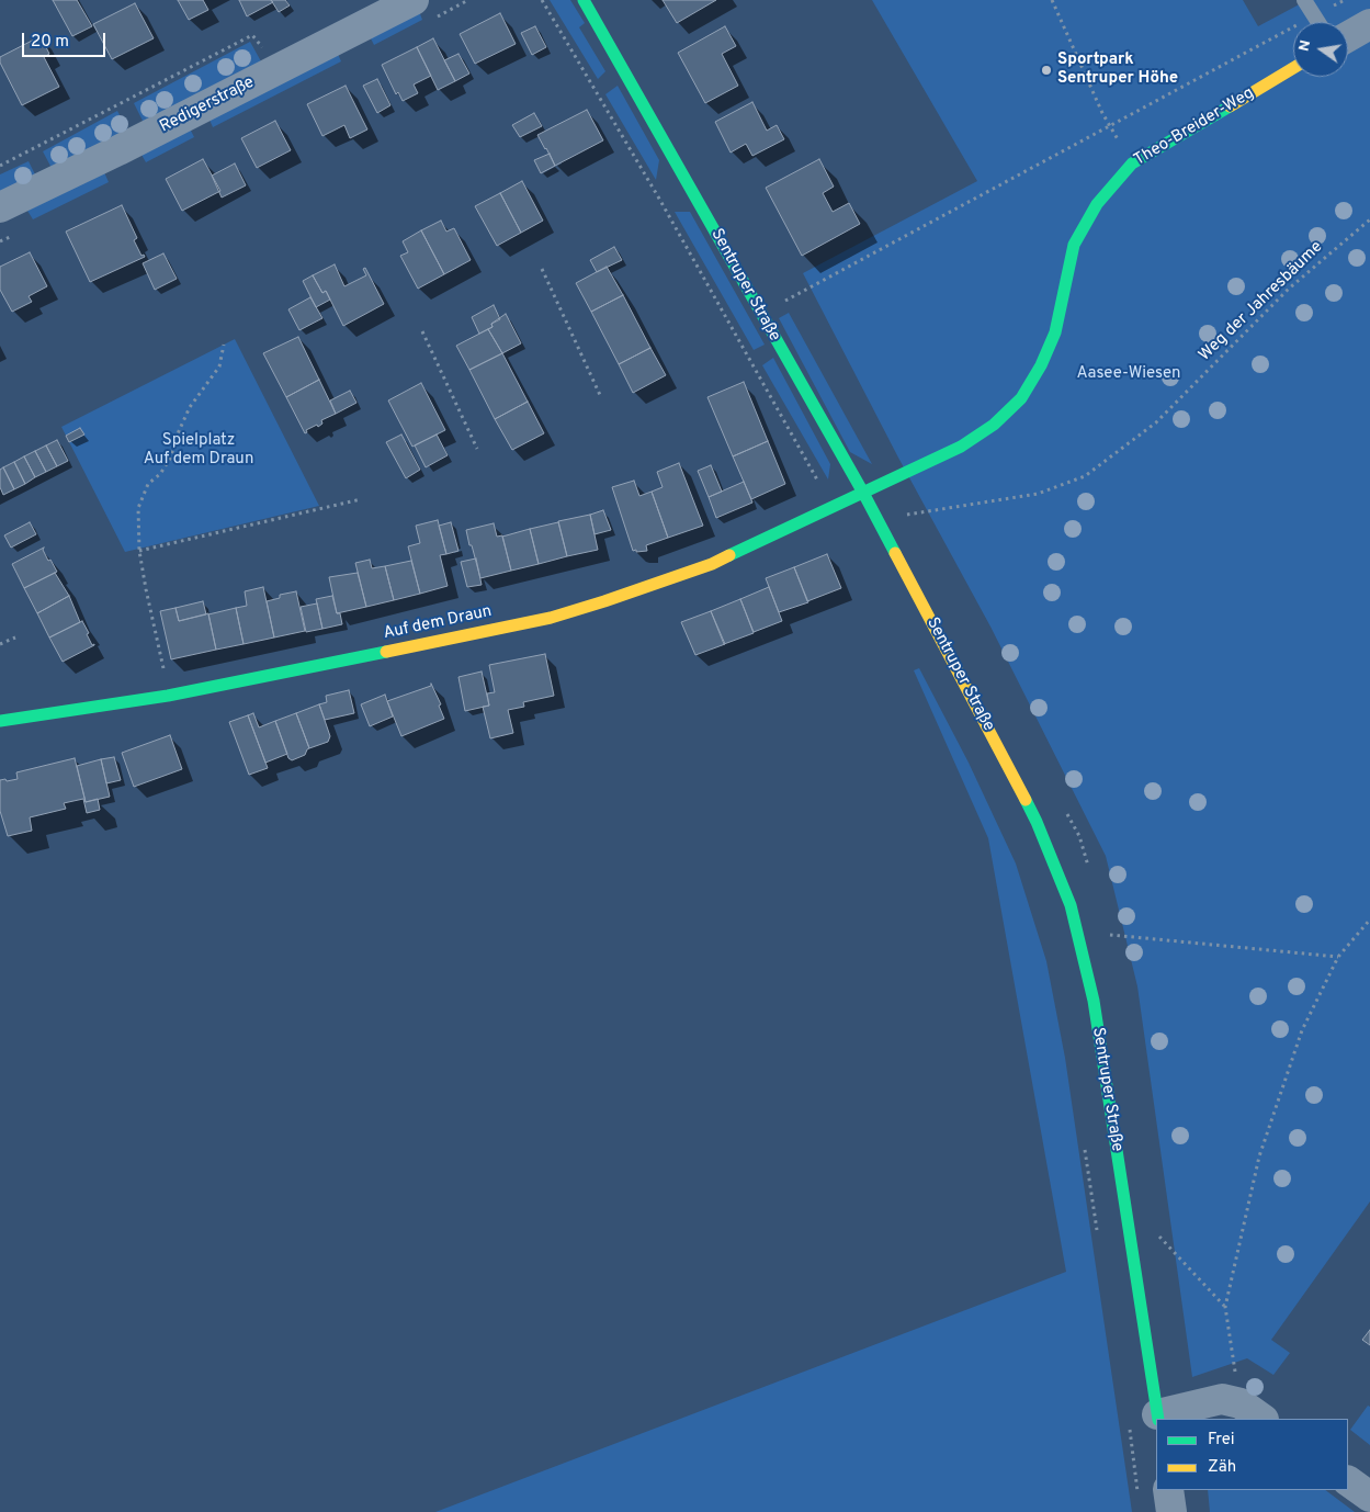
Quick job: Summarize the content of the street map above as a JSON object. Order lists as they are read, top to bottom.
{
  "streets": {
    "street": [
      "Redigerstraße",
      "Theo-Breider-Weg",
      "Sentruper Straße",
      "Auf dem Draun"
    ],
    "path": ["Weg der Jahresbäume"]
  },
  "crossings": [
    ["Theo-Breider-Weg", "Sentruper Straße"],
    ["Theo-Breider-Weg", "Auf dem Draun"],
    ["Sentruper Straße", "Auf dem Draun"]
  ],
  "parks": ["Aasee-Wiesen", "Spielplatz Auf dem Draun"],
  "places": ["Sportpark Sentruper Höhe"],
  "legend": ["Frei", "Zäh"],
  "scale_bar": "20 m",
  "north": "left"
}
